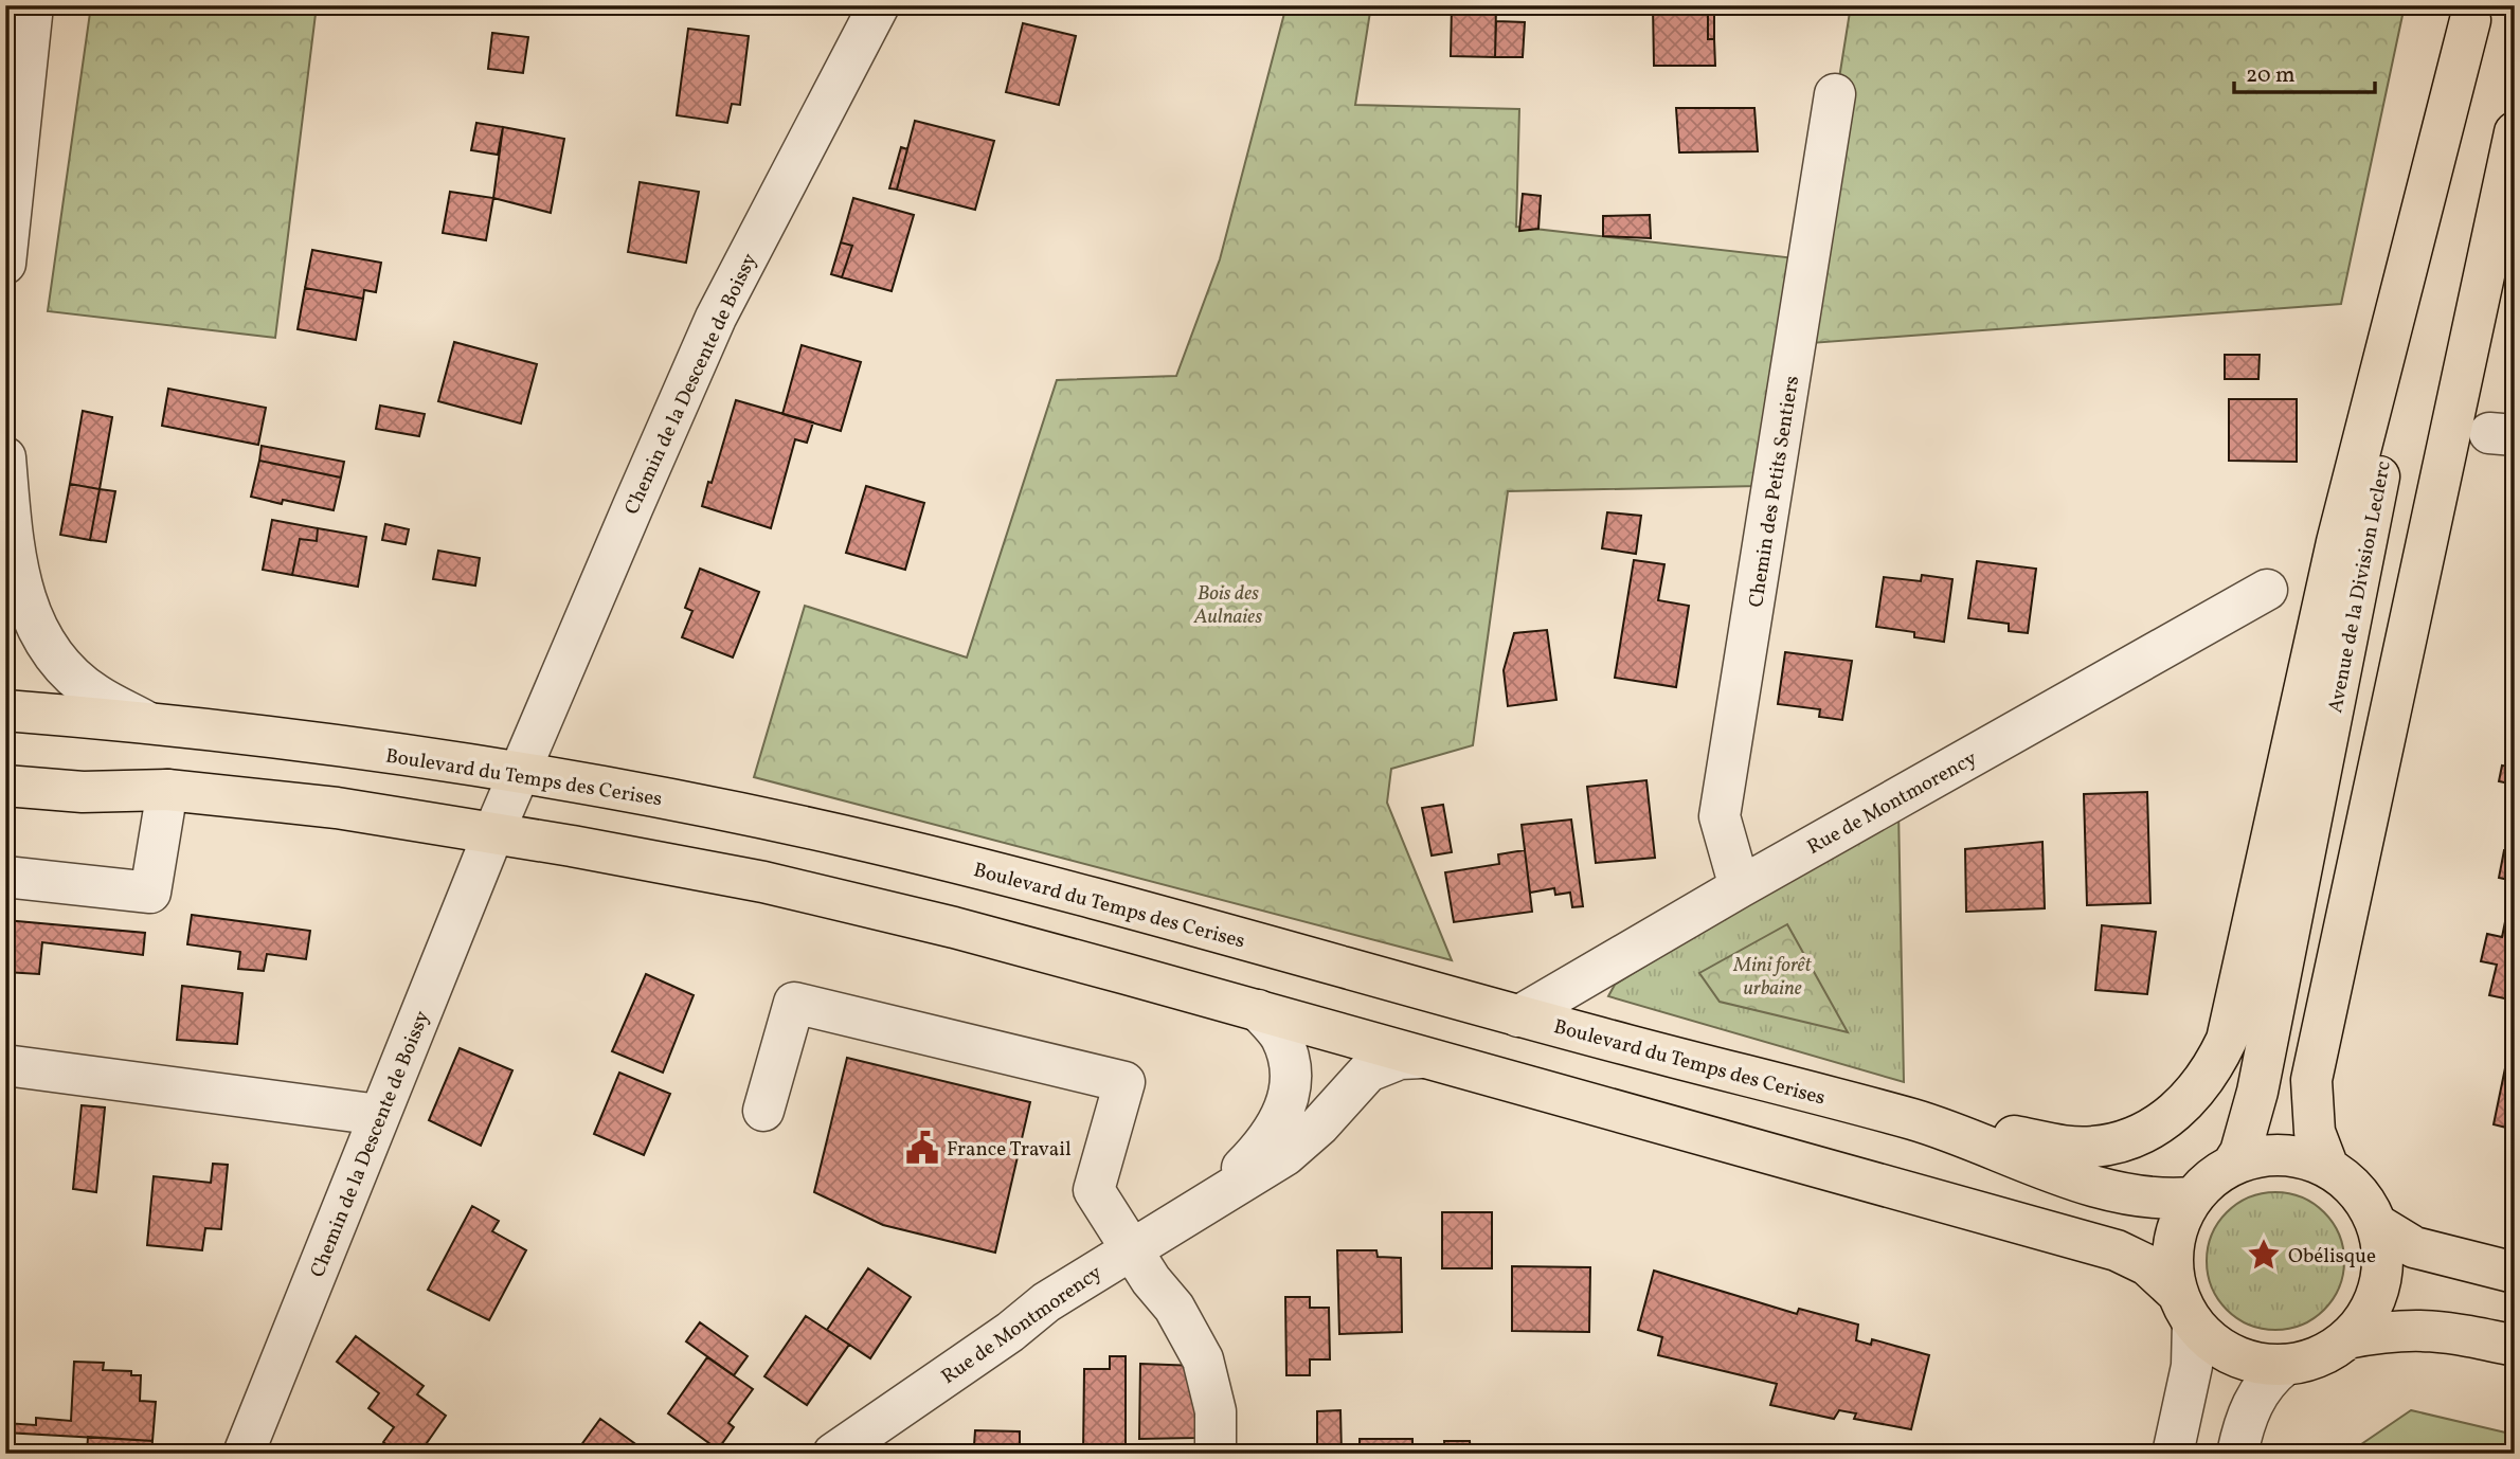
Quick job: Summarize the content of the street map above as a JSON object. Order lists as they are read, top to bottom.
{
  "streets": {
    "main road": ["Avenue de la Division Leclerc", "Boulevard du Temps des Cerises"],
    "street": ["Chemin de la Descente de Boissy", "Chemin des Petits Sentiers", "Rue de Montmorency"]
  },
  "crossings": [
    ["Chemin de la Descente de Boissy", "Boulevard du Temps des Cerises"],
    ["Chemin des Petits Sentiers", "Rue de Montmorency"],
    ["Avenue de la Division Leclerc", "Boulevard du Temps des Cerises"],
    ["Boulevard du Temps des Cerises", "Rue de Montmorency"]
  ],
  "parks": ["Bois des Aulnaies", "Mini forêt urbaine"],
  "places": {
    "public building": ["France Travail"],
    "place": ["Obélisque"]
  },
  "scale_bar": "20 m"
}
